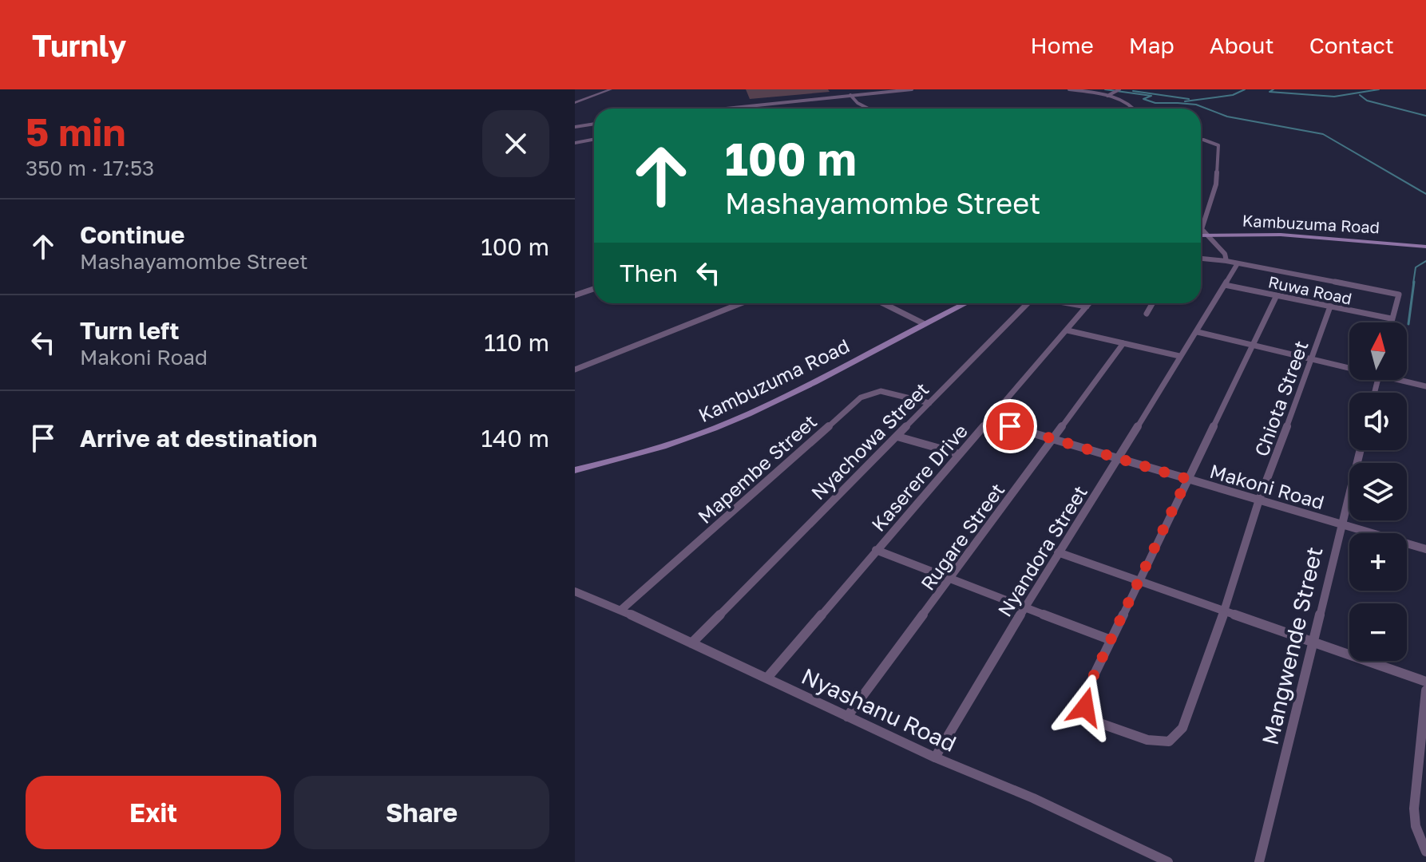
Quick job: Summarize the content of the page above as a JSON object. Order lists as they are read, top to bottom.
{
  "streets": {
    "main road": ["Kambuzuma Road"],
    "street": [
      "Ruwa Road",
      "Chiota Street",
      "Nyachowa Street",
      "Mapembe Street",
      "Kaserere Drive",
      "Makoni Road",
      "Rugare Street",
      "Nyandora Street",
      "Mangwende Street",
      "Nyashanu Road"
    ]
  },
  "crossings": [
    ["Ruwa Road", "Chiota Street"],
    ["Ruwa Road", "Nyandora Street"],
    ["Chiota Street", "Makoni Road"],
    ["Nyachowa Street", "Mapembe Street"],
    ["Nyachowa Street", "Kaserere Drive"],
    ["Nyachowa Street", "Nyashanu Road"],
    ["Mapembe Street", "Nyashanu Road"],
    ["Kaserere Drive", "Makoni Road"],
    ["Kaserere Drive", "Nyashanu Road"],
    ["Makoni Road", "Rugare Street"],
    ["Makoni Road", "Nyandora Street"],
    ["Makoni Road", "Mangwende Street"],
    ["Rugare Street", "Nyashanu Road"],
    ["Nyandora Street", "Nyashanu Road"]
  ],
  "north": "top",
  "page": {
    "header": "Turnly",
    "nav": [
      "Home",
      "Map",
      "About",
      "Contact"
    ],
    "heading": ["5 min", "350 m · 17:53"],
    "turn": ["100 m", "Mashayamombe Street"],
    "list": [
      {
        "name": "Continue",
        "note": "Mashayamombe Street",
        "value": "100 m"
      },
      {
        "name": "Turn left",
        "note": "Makoni Road",
        "value": "110 m"
      },
      {
        "name": "Arrive at destination",
        "value": "140 m"
      }
    ],
    "then": "Then",
    "map_buttons": ["+", "−"],
    "buttons": ["Exit", "Share"]
  }
}
